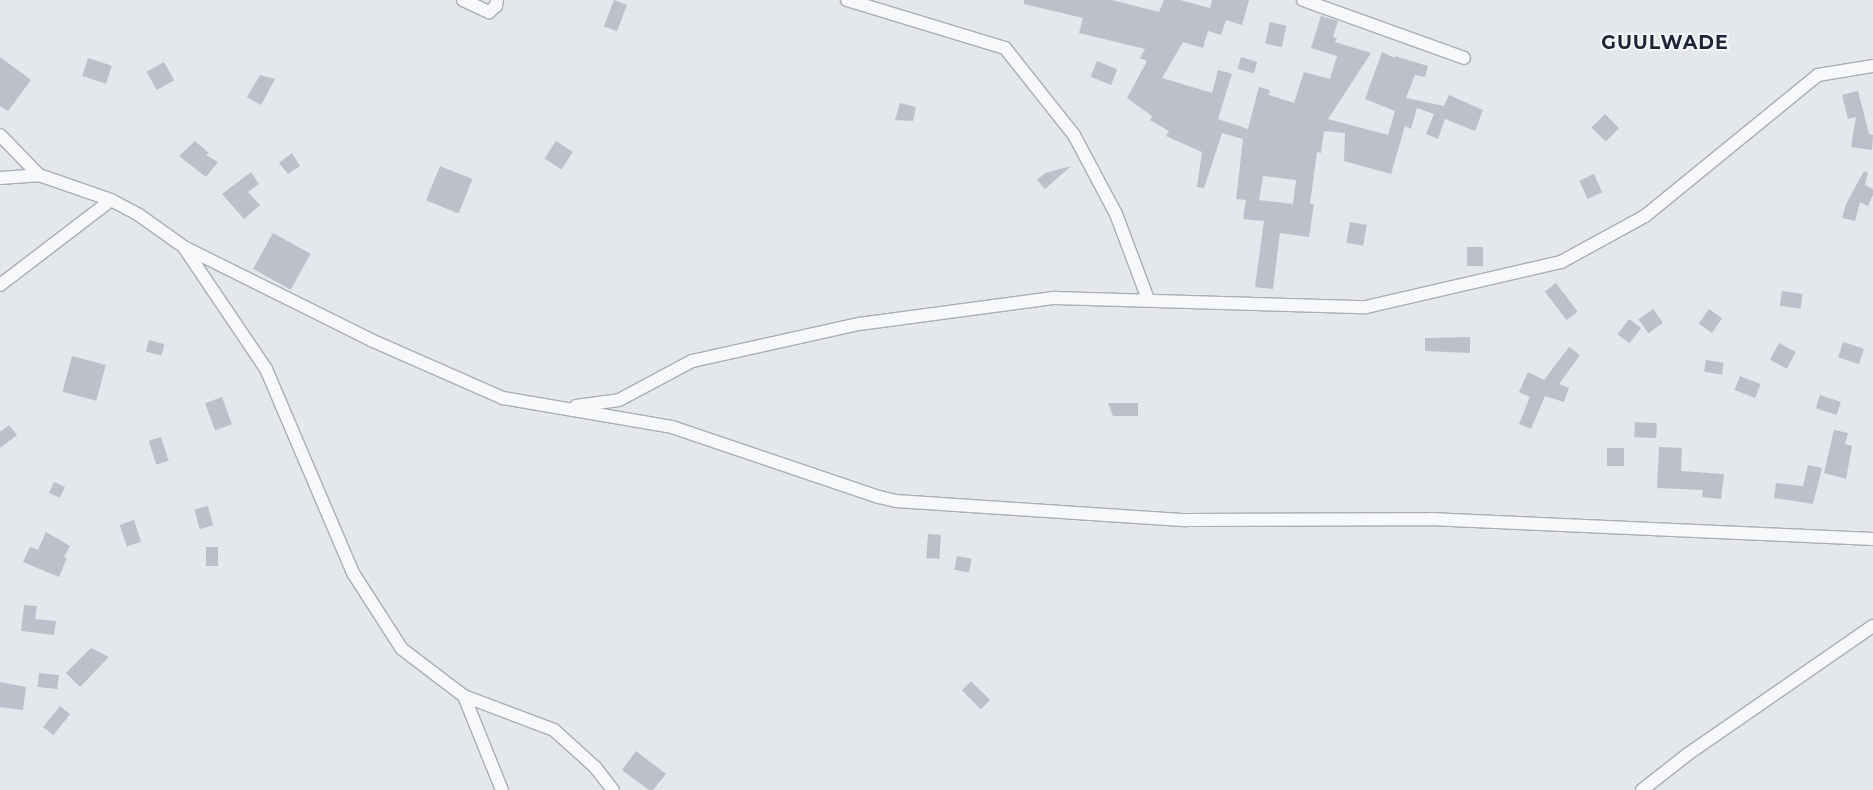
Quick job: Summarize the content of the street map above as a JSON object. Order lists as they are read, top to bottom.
{
  "districts": ["GUULWADE"]
}
